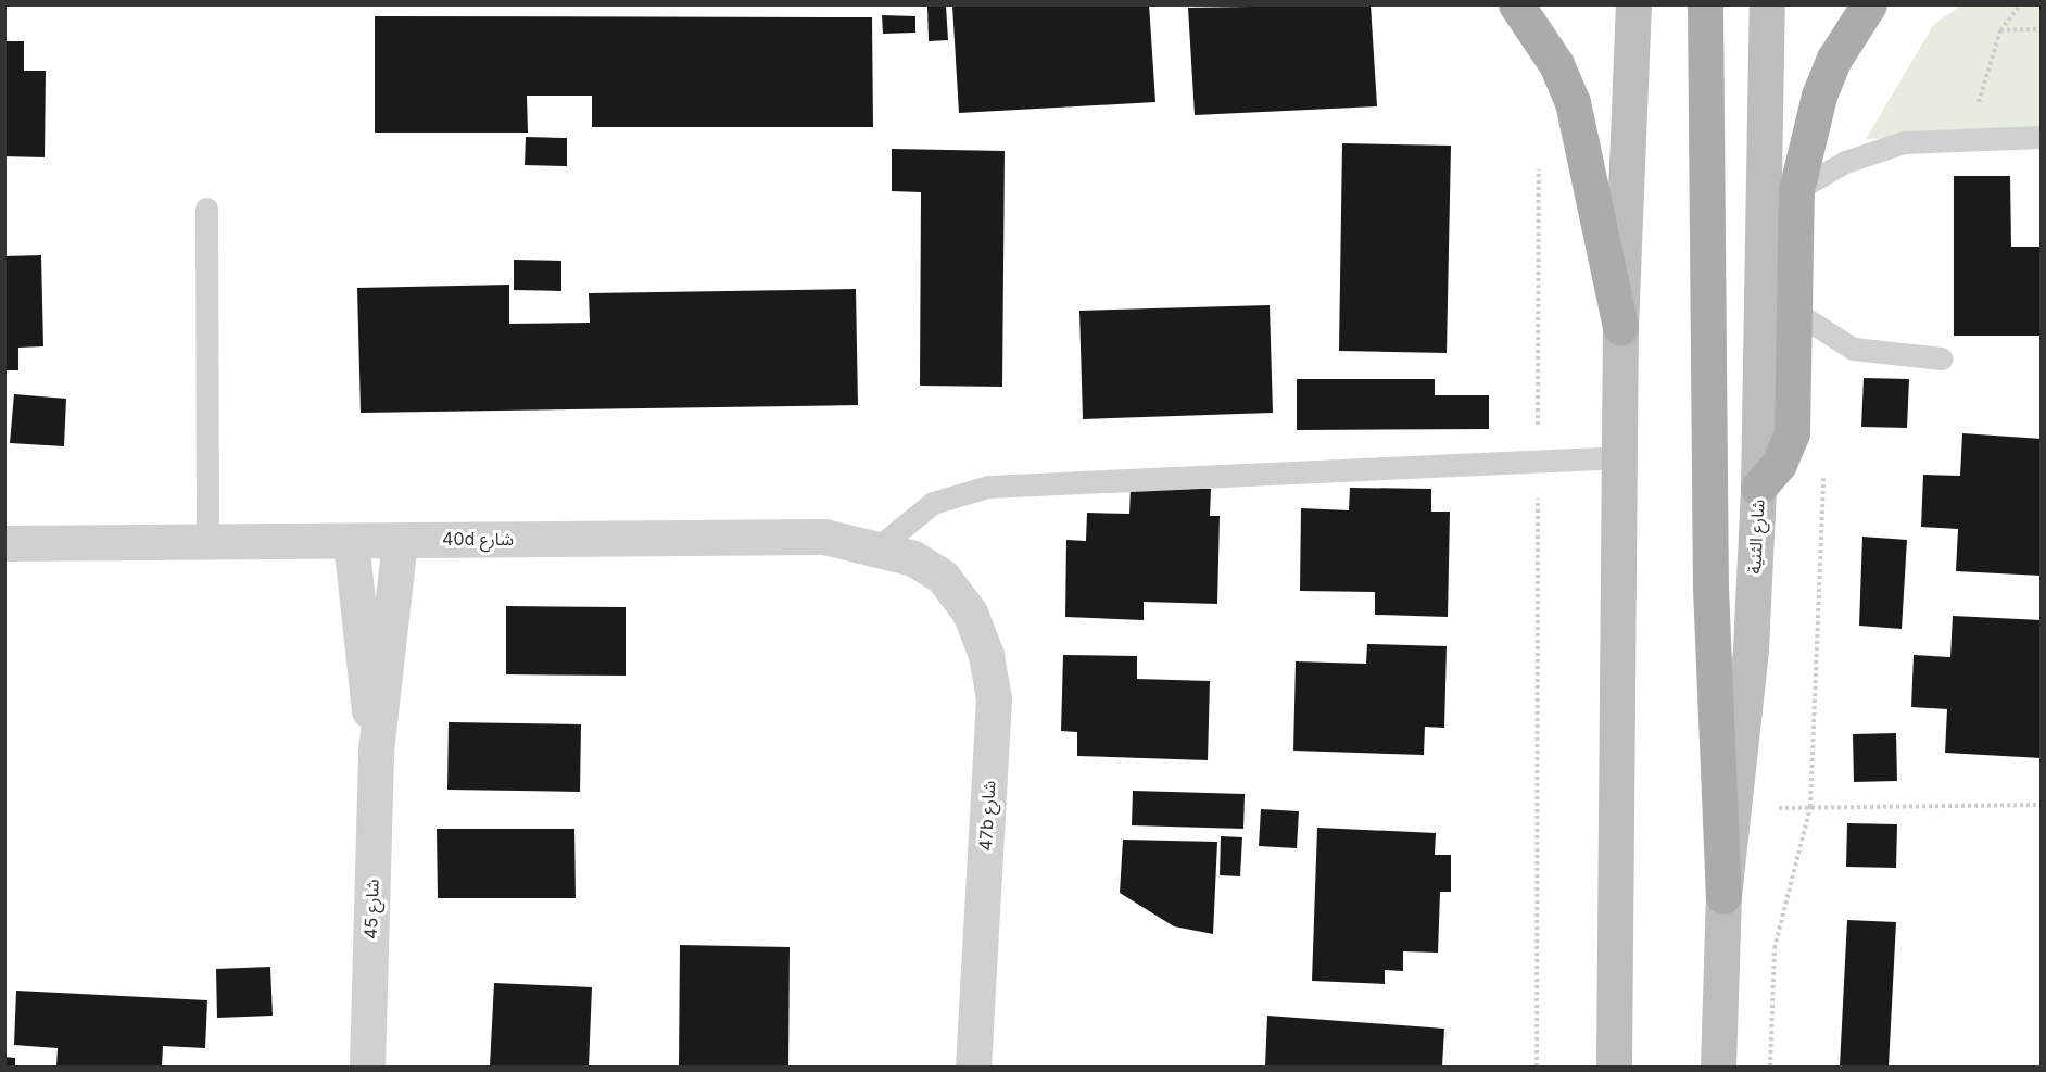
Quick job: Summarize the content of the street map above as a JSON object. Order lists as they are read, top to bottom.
{
  "streets": {
    "main road": ["شارع الثنية"],
    "street": ["40d شارع", "47b شارع", "شارع 45"]
  },
  "crossings": [
    ["40d شارع", "47b شارع"],
    ["40d شارع", "شارع 45"]
  ]
}
